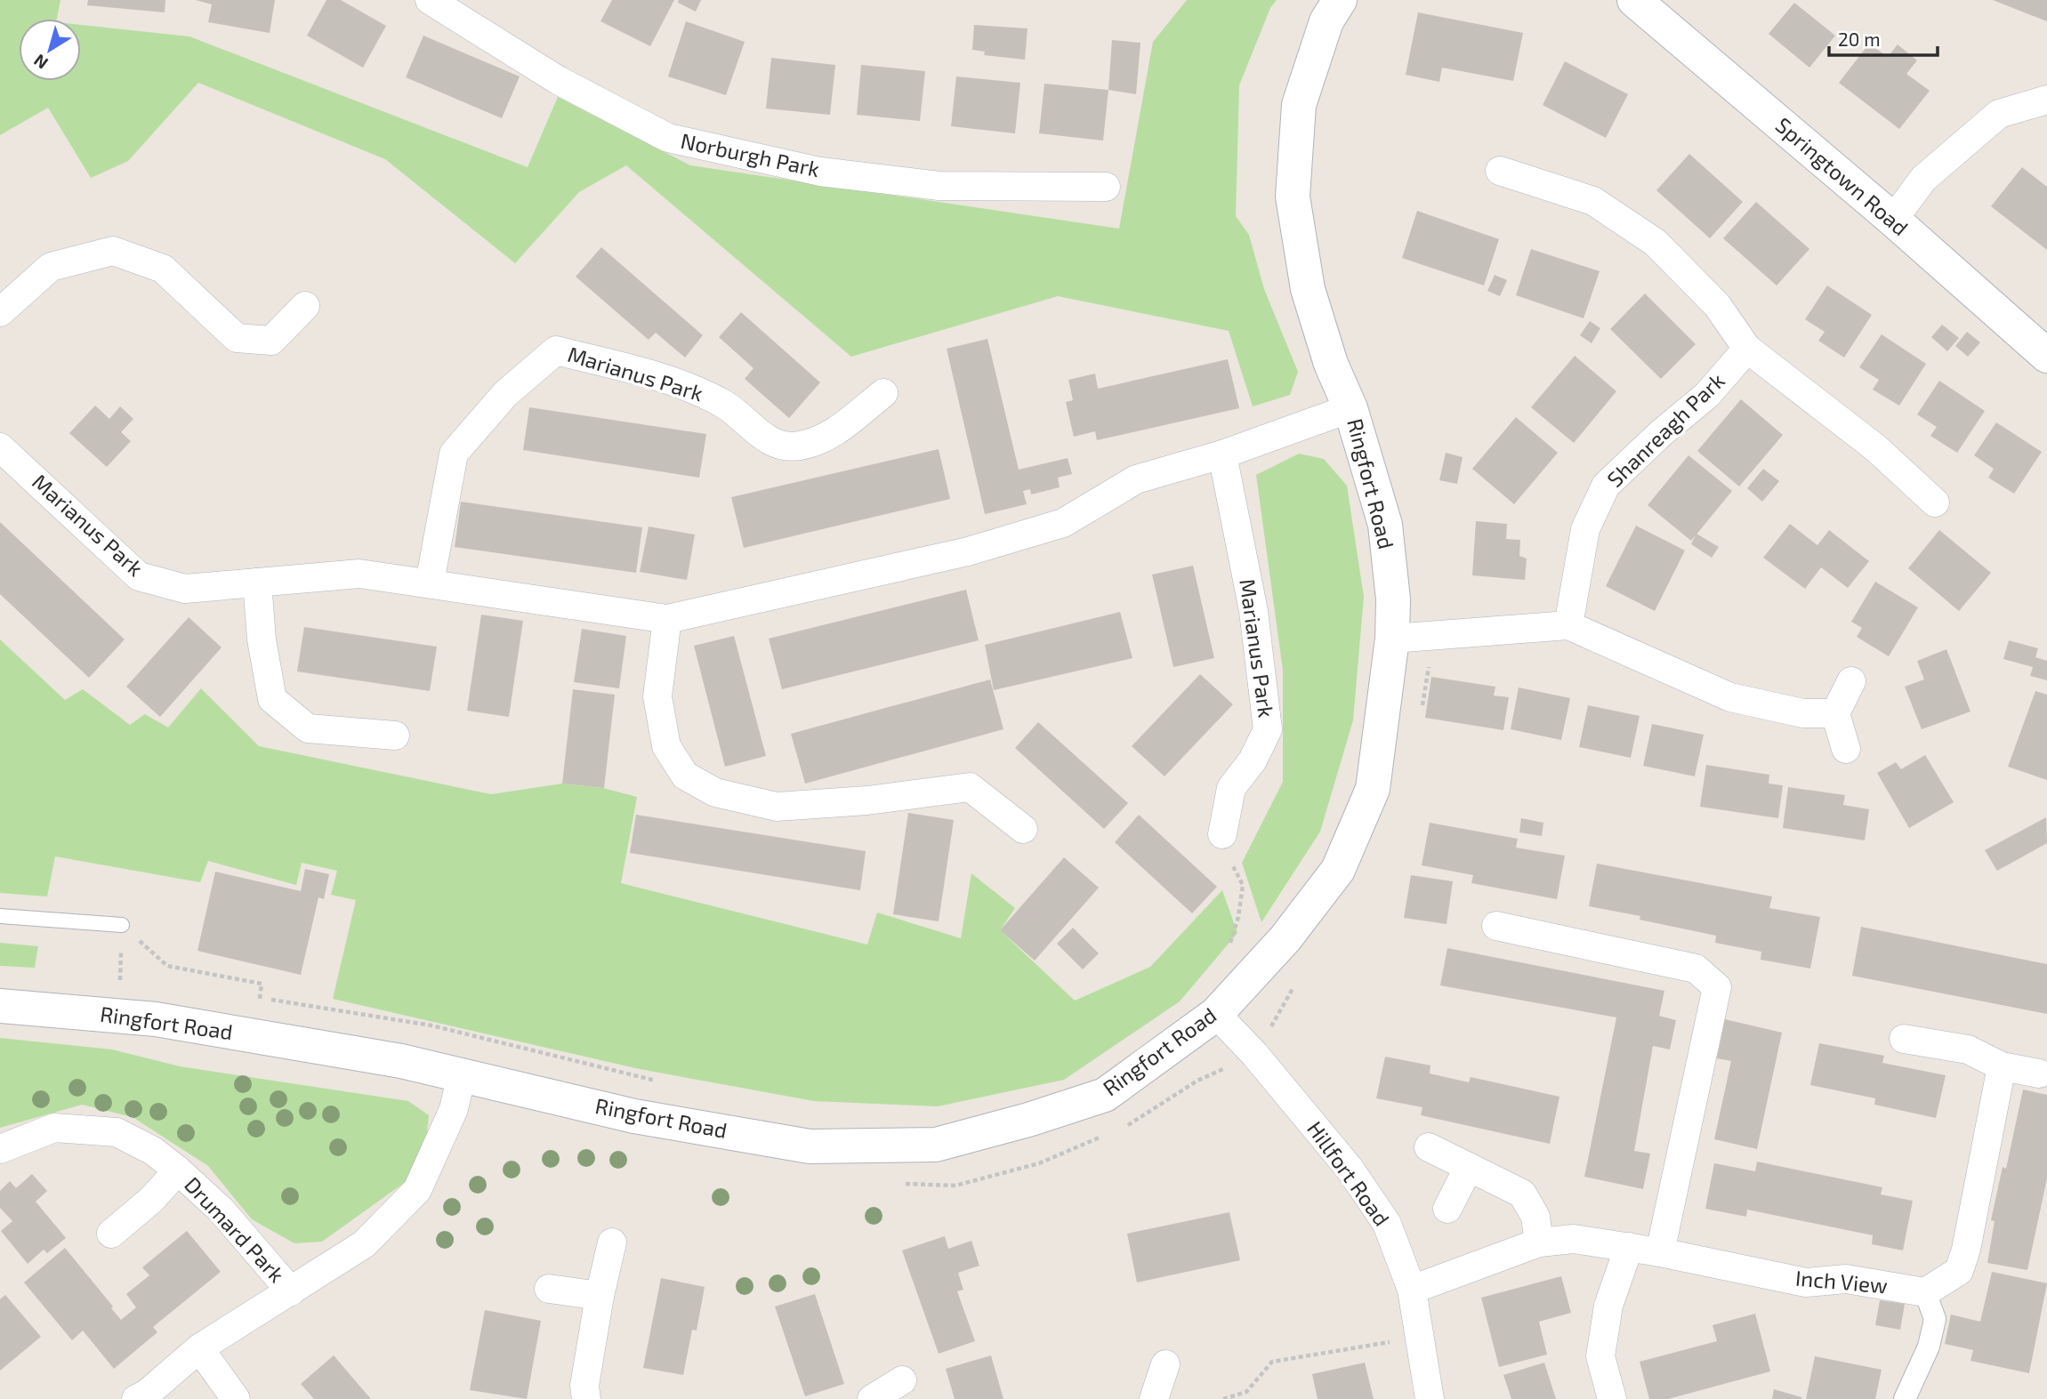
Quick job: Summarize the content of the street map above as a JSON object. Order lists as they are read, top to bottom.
{
  "streets": {
    "street": [
      "Norburgh Park",
      "Springtown Road",
      "Marianus Park",
      "Shanreagh Park",
      "Ringfort Road",
      "Hillfort Road",
      "Drumard Park",
      "Inch View"
    ]
  },
  "crossings": [
    ["Marianus Park", "Ringfort Road"],
    ["Ringfort Road", "Hillfort Road"],
    ["Ringfort Road", "Drumard Park"],
    ["Hillfort Road", "Inch View"]
  ],
  "scale_bar": "20 m",
  "north": "bottom left"
}
